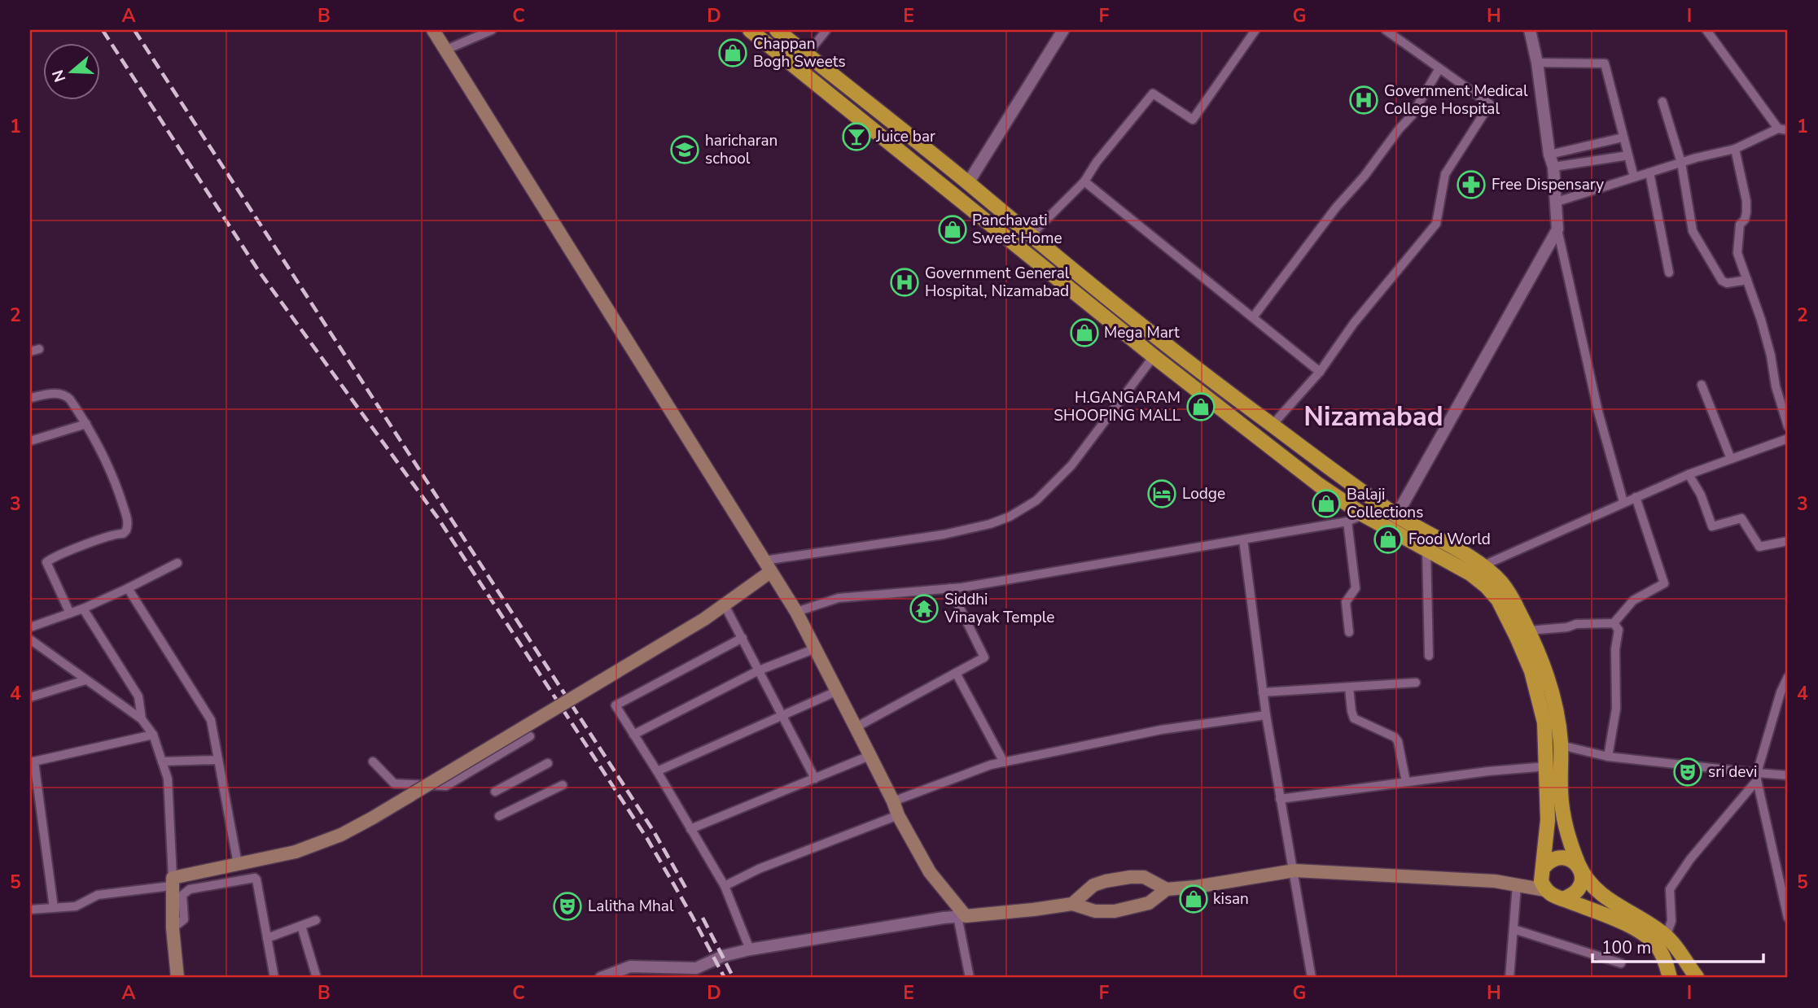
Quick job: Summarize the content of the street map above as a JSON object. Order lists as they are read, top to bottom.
{
  "districts": ["Nizamabad"],
  "places": {
    "shop": [
      "Chappan Bogh Sweets",
      "Panchavati Sweet Home",
      "Mega Mart",
      "H.GANGARAM SHOOPING MALL",
      "Balaji Collections",
      "Food World",
      "kisan"
    ],
    "hospital": ["Government Medical College Hospital", "Government General Hospital, Nizamabad"],
    "bar": ["Juice bar"],
    "school or university": ["haricharan school"],
    "pharmacy": ["Free Dispensary"],
    "hotel": ["Lodge"],
    "temple": ["Siddhi Vinayak Temple"],
    "theatre": ["sri devi", "Lalitha Mhal"]
  },
  "scale_bar": "100 m",
  "north": "left",
  "grid": {
    "columns": [
      "A",
      "B",
      "C",
      "D",
      "E",
      "F",
      "G",
      "H",
      "I"
    ],
    "rows": [
      "1",
      "2",
      "3",
      "4",
      "5"
    ]
  }
}
